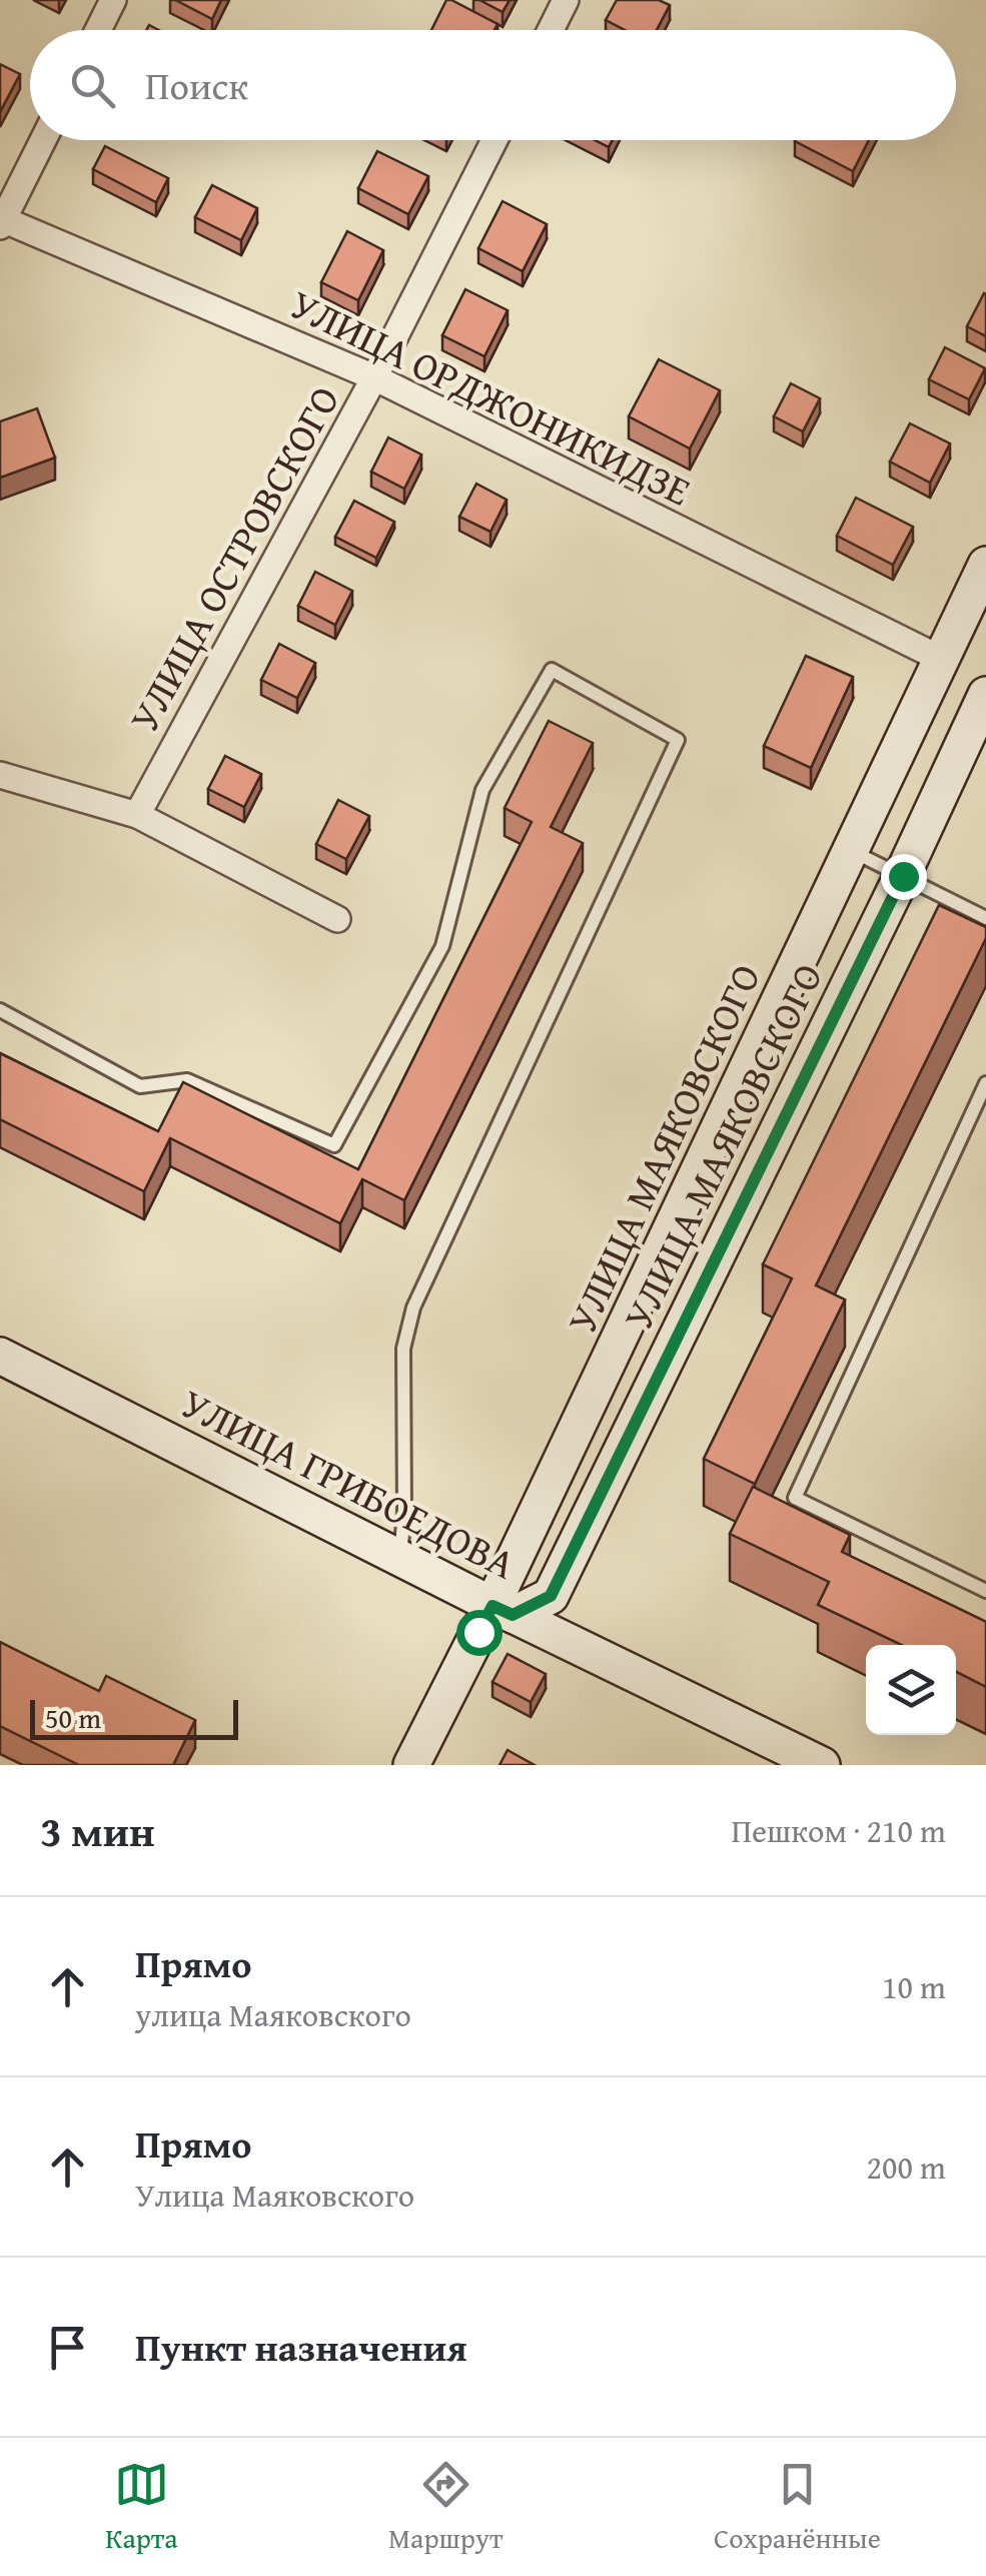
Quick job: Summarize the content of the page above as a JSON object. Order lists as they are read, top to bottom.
{
  "streets": {
    "street": [
      "УЛИЦА ОРДЖОНИКИДЗЕ",
      "УЛИЦА ОСТРОВСКОГО",
      "УЛИЦА МАЯКОВСКОГО",
      "УЛИЦА ГРИБОЕДОВА"
    ]
  },
  "crossings": [
    ["УЛИЦА ОРДЖОНИКИДЗЕ", "УЛИЦА ОСТРОВСКОГО"],
    ["УЛИЦА ОРДЖОНИКИДЗЕ", "УЛИЦА МАЯКОВСКОГО"],
    ["УЛИЦА МАЯКОВСКОГО", "УЛИЦА ГРИБОЕДОВА"]
  ],
  "scale_bar": "50 m",
  "page": {
    "search": "Поиск",
    "scale": "50 m",
    "heading": ["3 мин", "Пешком · 210 m"],
    "list": [
      ["Прямо", "улица Маяковского", "10 m"],
      ["Прямо", "Улица Маяковского", "200 m"],
      "Пункт назначения"
    ],
    "nav": ["Карта", "Маршрут", "Сохранённые"]
  }
}
